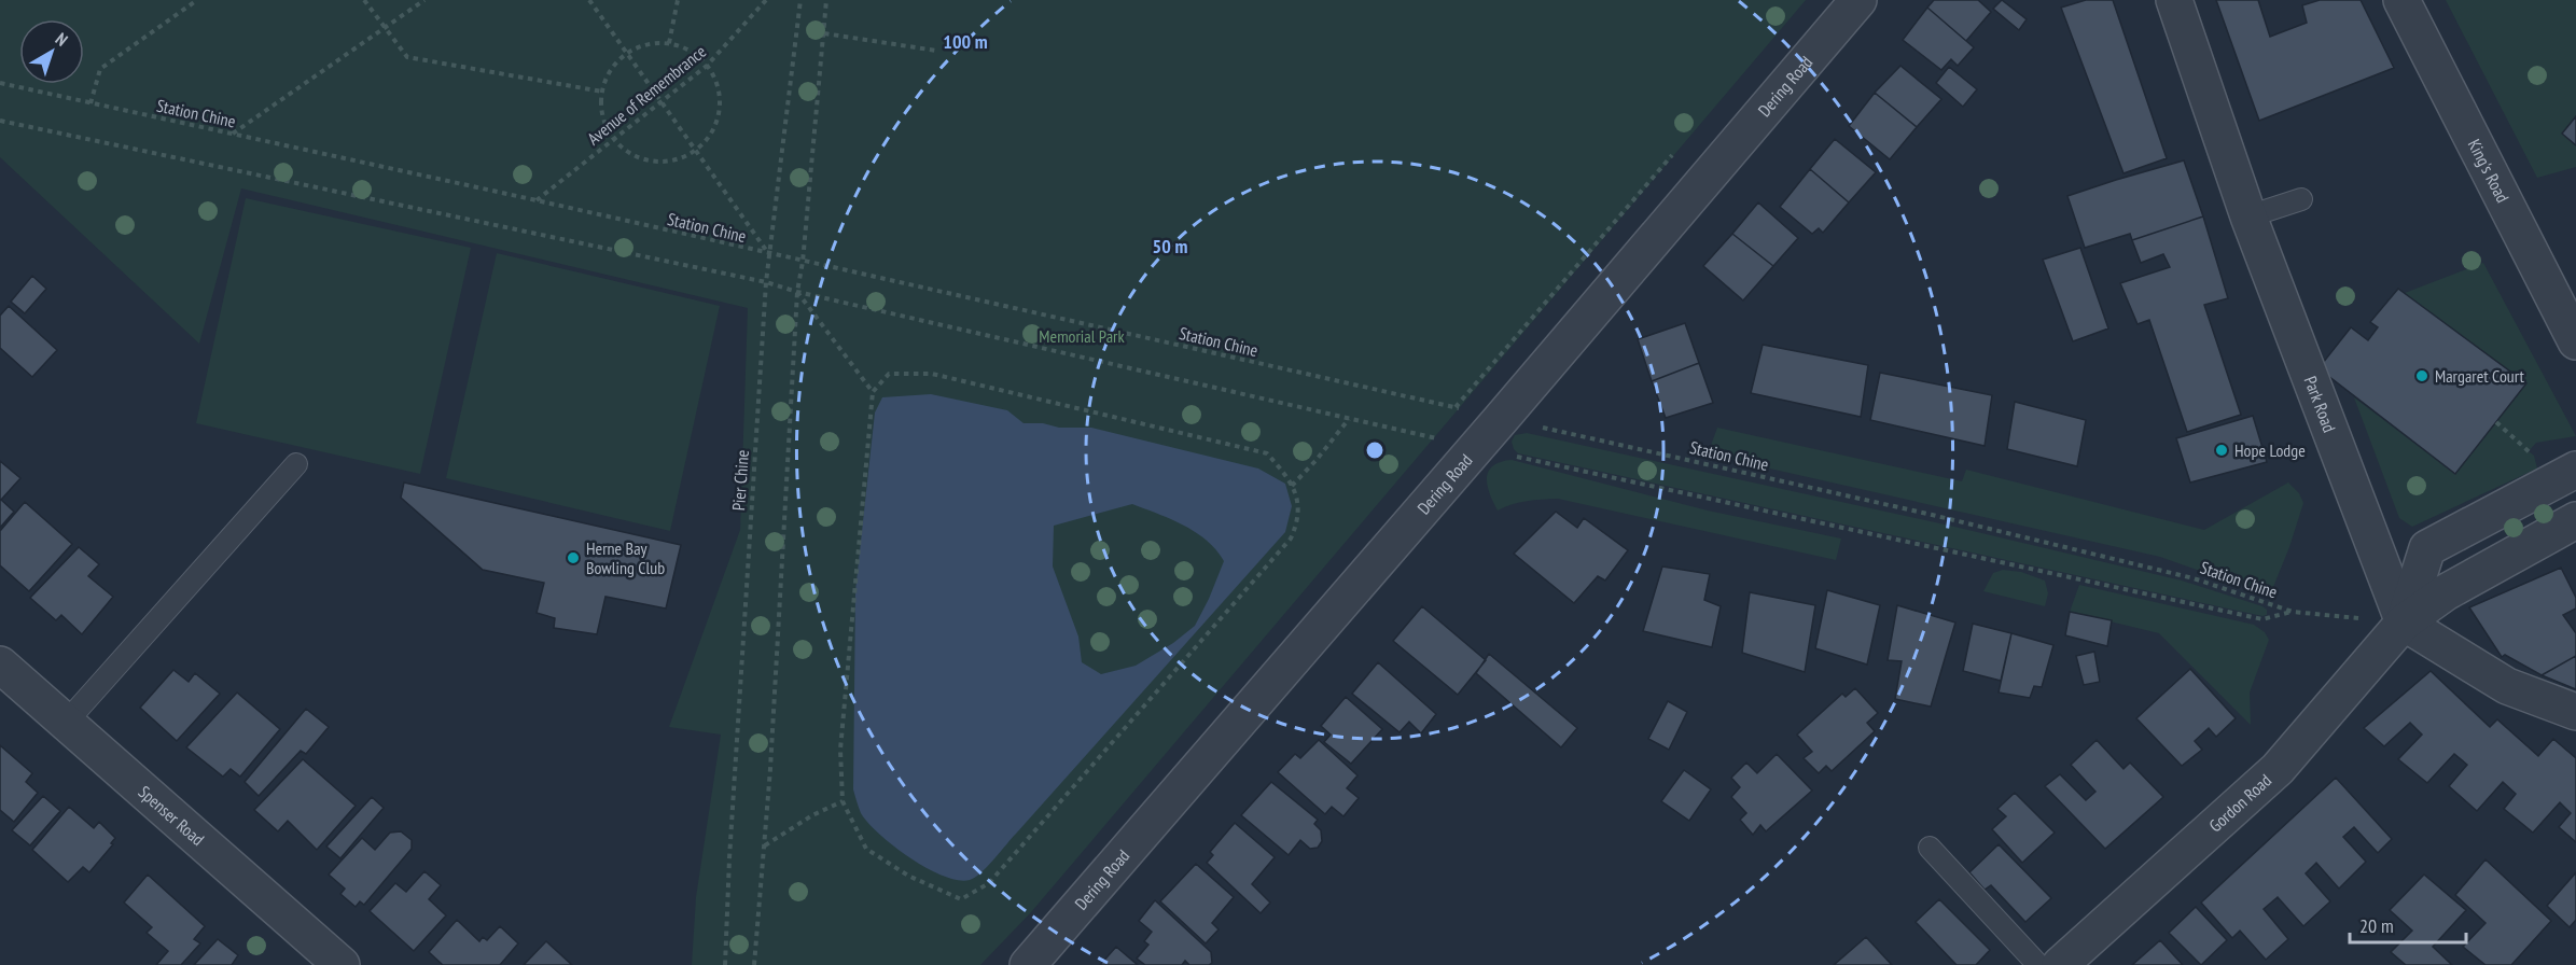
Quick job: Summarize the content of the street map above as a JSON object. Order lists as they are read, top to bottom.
{
  "streets": {
    "street": [
      "Dering Road",
      "King's Road",
      "Park Road",
      "Gordon Road",
      "Spenser Road"
    ],
    "path": ["Avenue of Remembrance", "Station Chine", "Pier Chine"]
  },
  "crossings": [
    ["Dering Road", "Station Chine"],
    ["Avenue of Remembrance", "Station Chine"],
    ["Station Chine", "Pier Chine"],
    ["Park Road", "Gordon Road"]
  ],
  "parks": ["Memorial Park"],
  "places": ["Margaret Court", "Hope Lodge", "Herne Bay Bowling Club"],
  "scale_bar": "20 m",
  "north": "top right",
  "rings": ["100 m", "50 m"]
}
